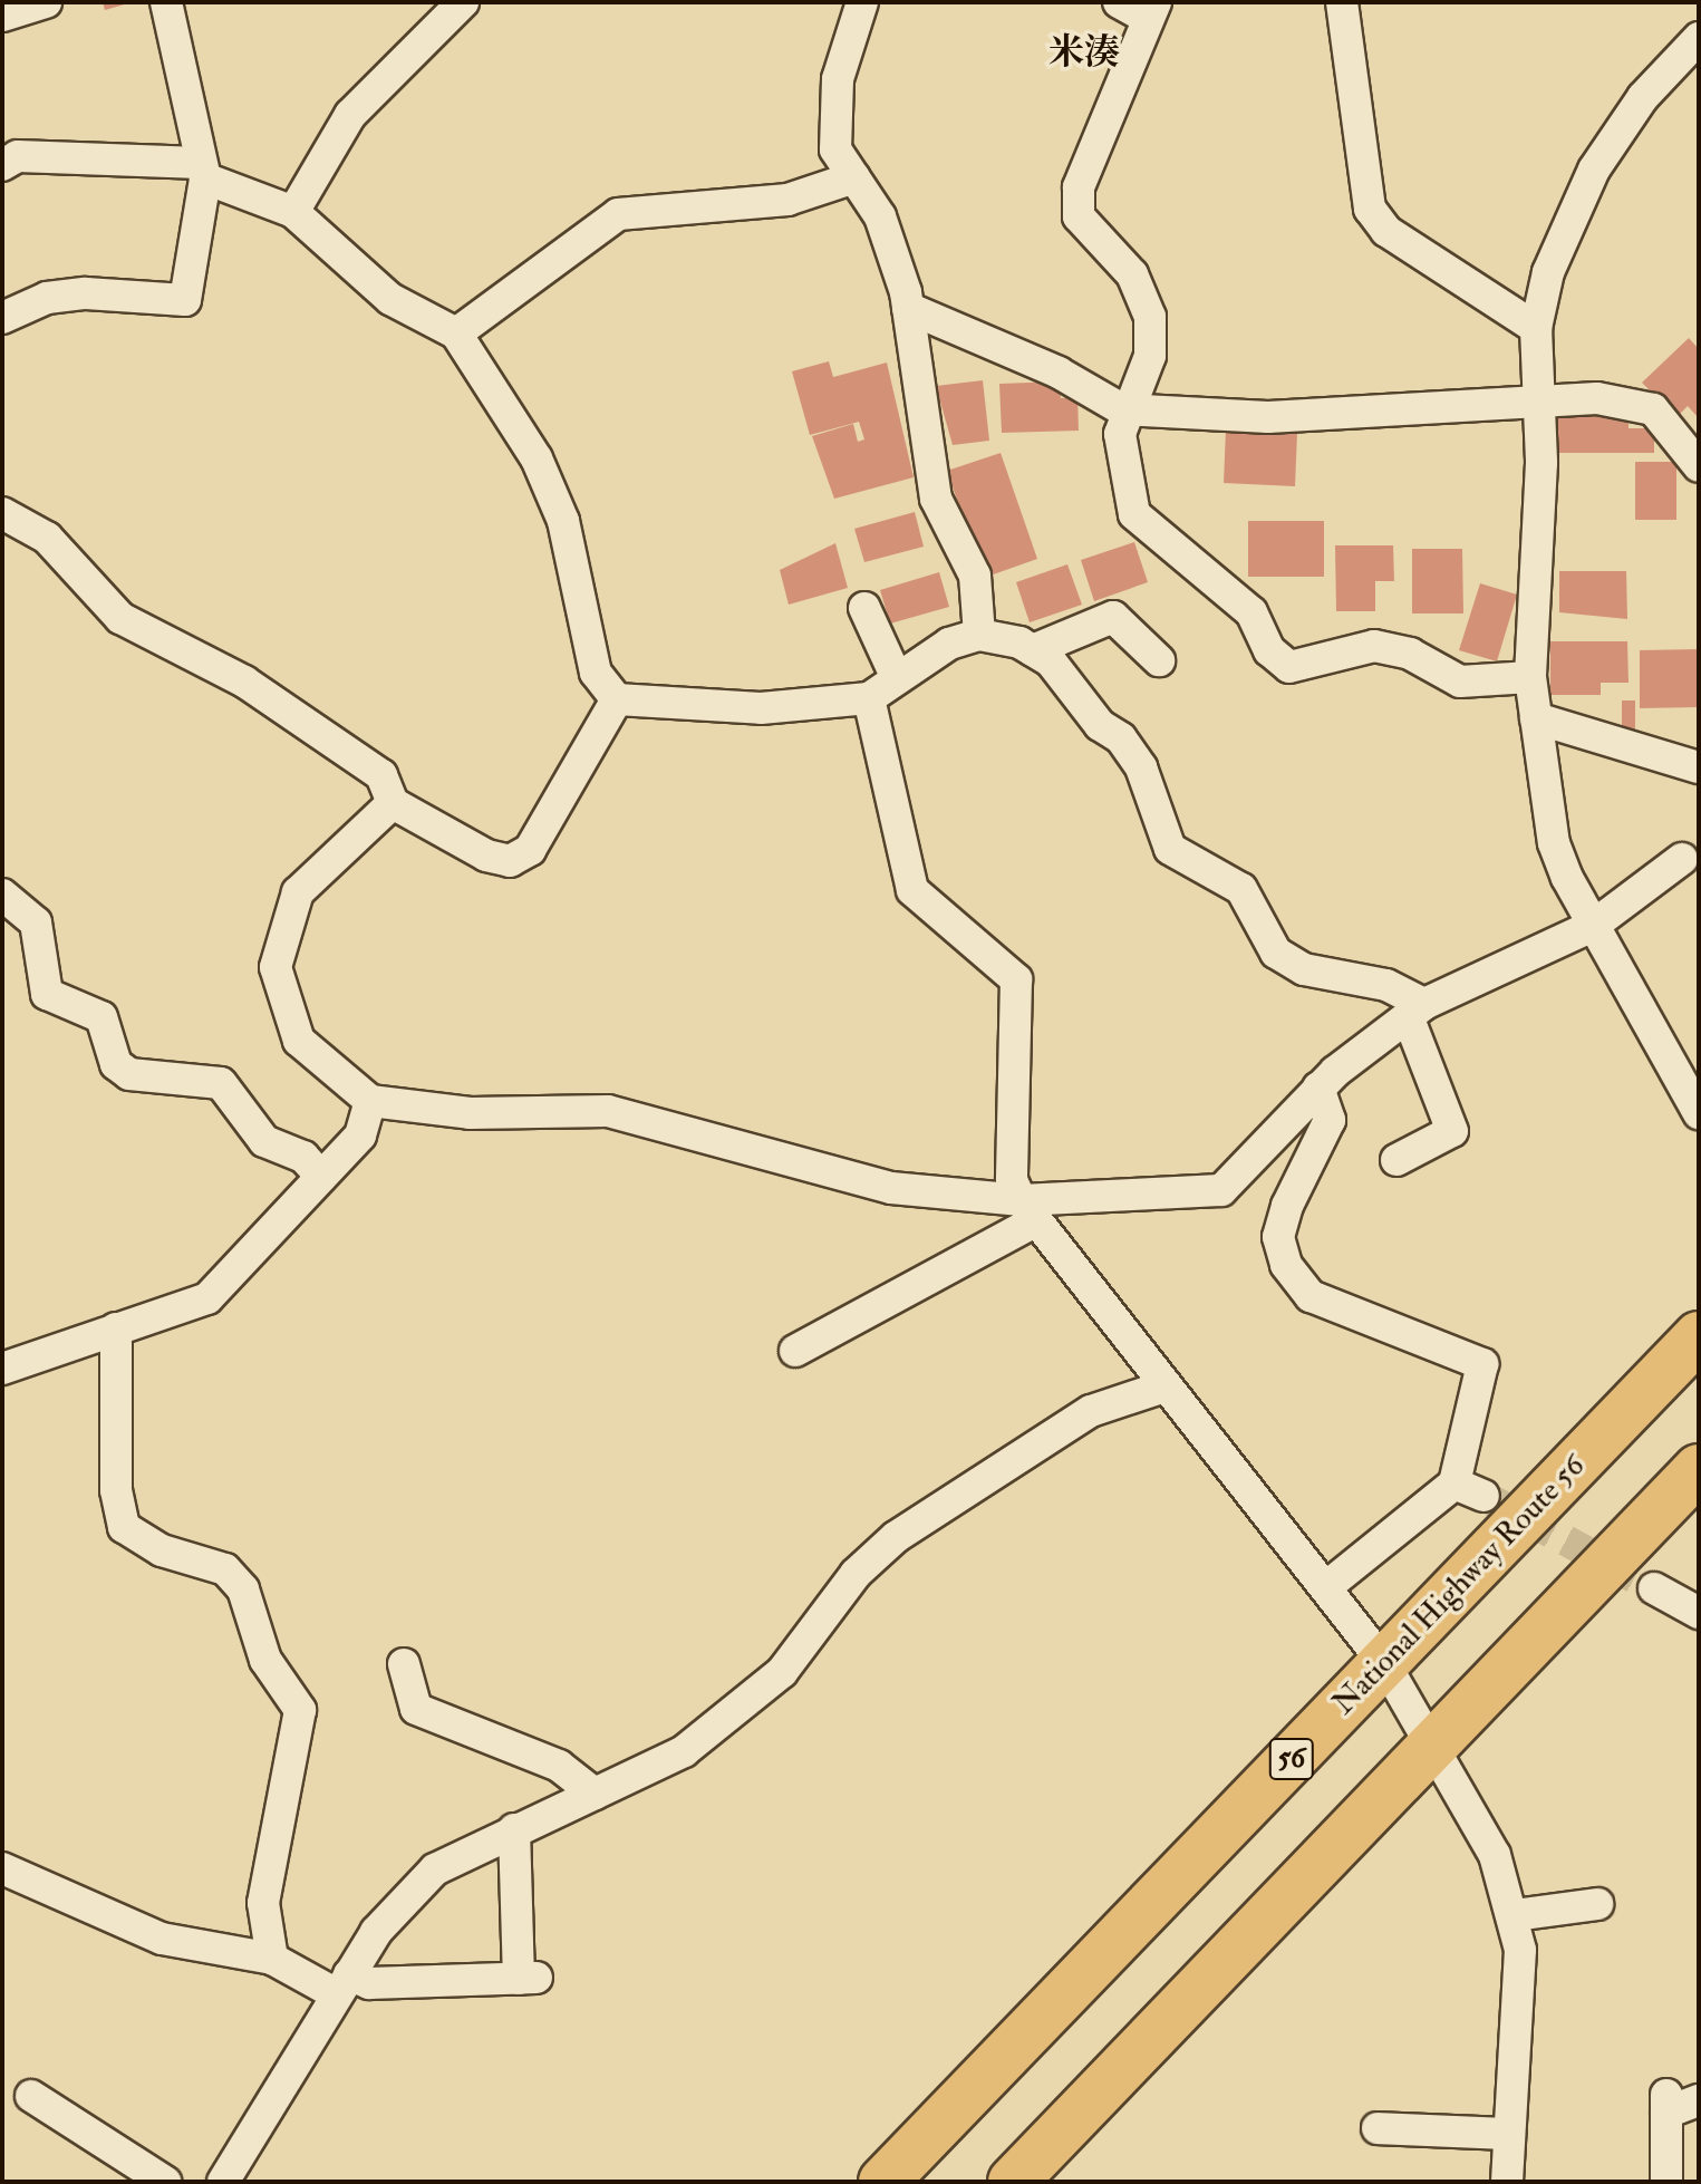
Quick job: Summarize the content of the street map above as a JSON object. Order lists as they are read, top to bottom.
{
  "streets": {
    "highway": ["National Highway Route 56", "56"]
  },
  "districts": ["米湊"]
}
